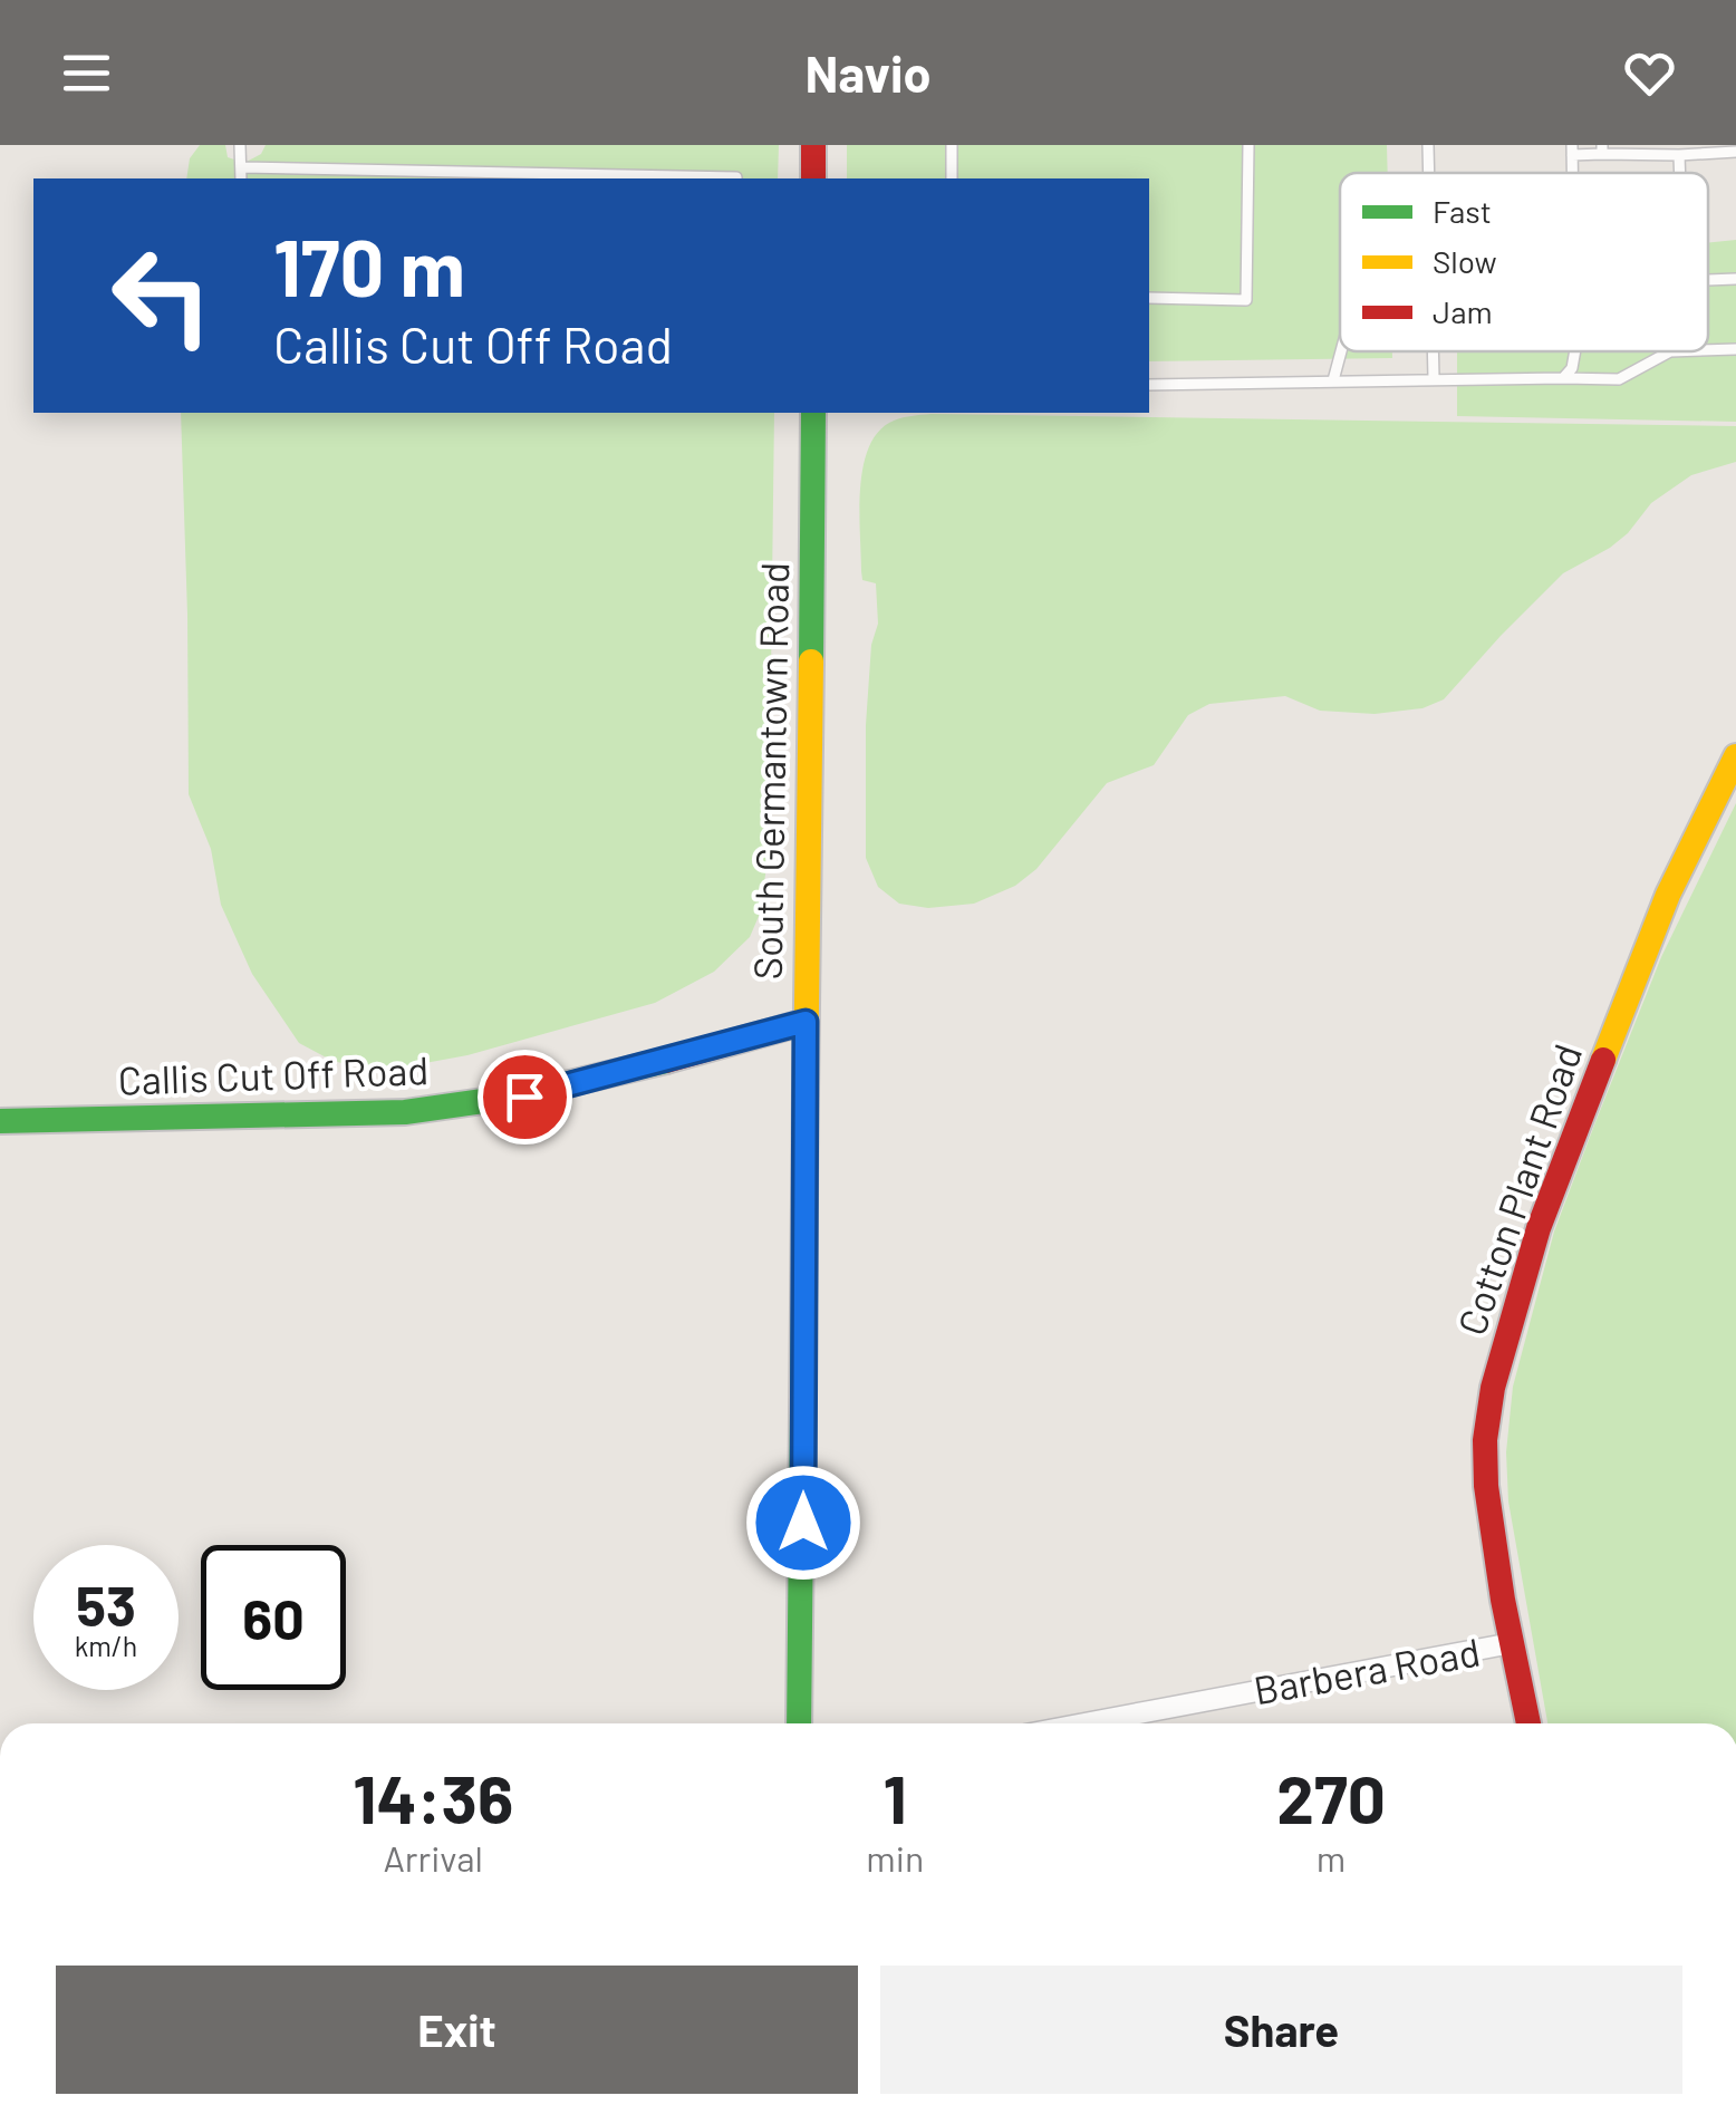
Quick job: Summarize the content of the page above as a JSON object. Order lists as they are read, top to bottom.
{
  "streets": {
    "street": [
      "South Germantown Road",
      "Callis Cut Off Road",
      "Cotton Plant Road",
      "Barbera Road"
    ]
  },
  "crossings": [
    ["South Germantown Road", "Callis Cut Off Road"],
    ["Cotton Plant Road", "Barbera Road"]
  ],
  "legend": ["Fast", "Slow", "Jam"],
  "page": {
    "header": "Navio",
    "turn": ["170 m", "Callis Cut Off Road"],
    "speed": "53 km/h",
    "limit": "60",
    "eta": [
      "14:36",
      "Arrival",
      "1",
      "min",
      "270",
      "m"
    ],
    "buttons": ["Exit", "Share"]
  }
}
